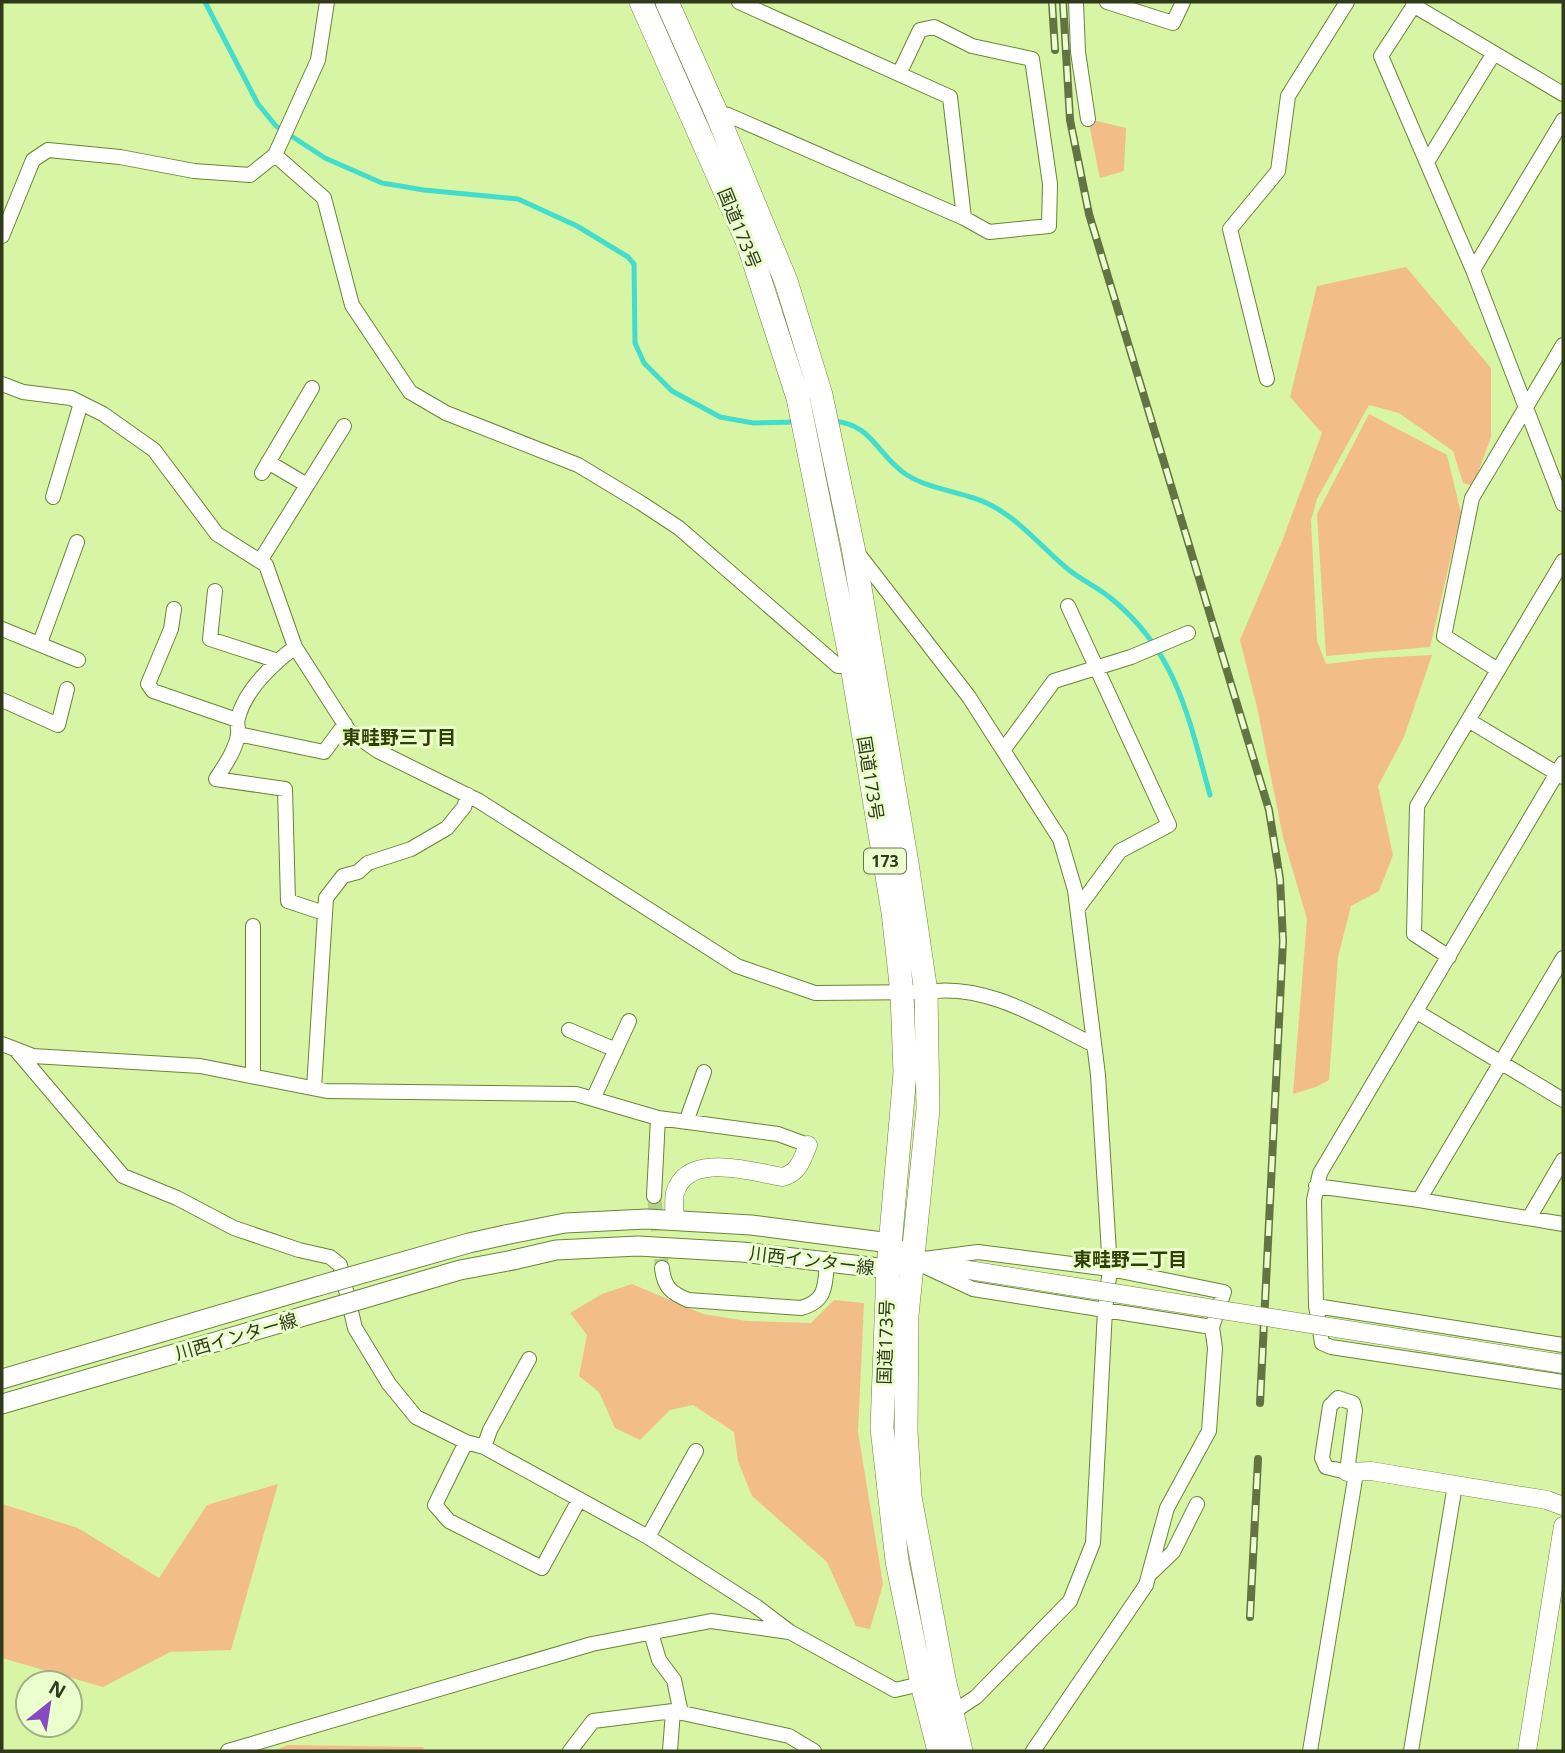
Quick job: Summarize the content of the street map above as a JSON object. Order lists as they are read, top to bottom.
{
  "streets": {
    "highway": ["国道173号", "173"],
    "main road": ["川西インター線"]
  },
  "crossings": [
    ["国道173号", "川西インター線"]
  ],
  "districts": ["東畦野三丁目", "東畦野二丁目"],
  "north": "top right"
}
